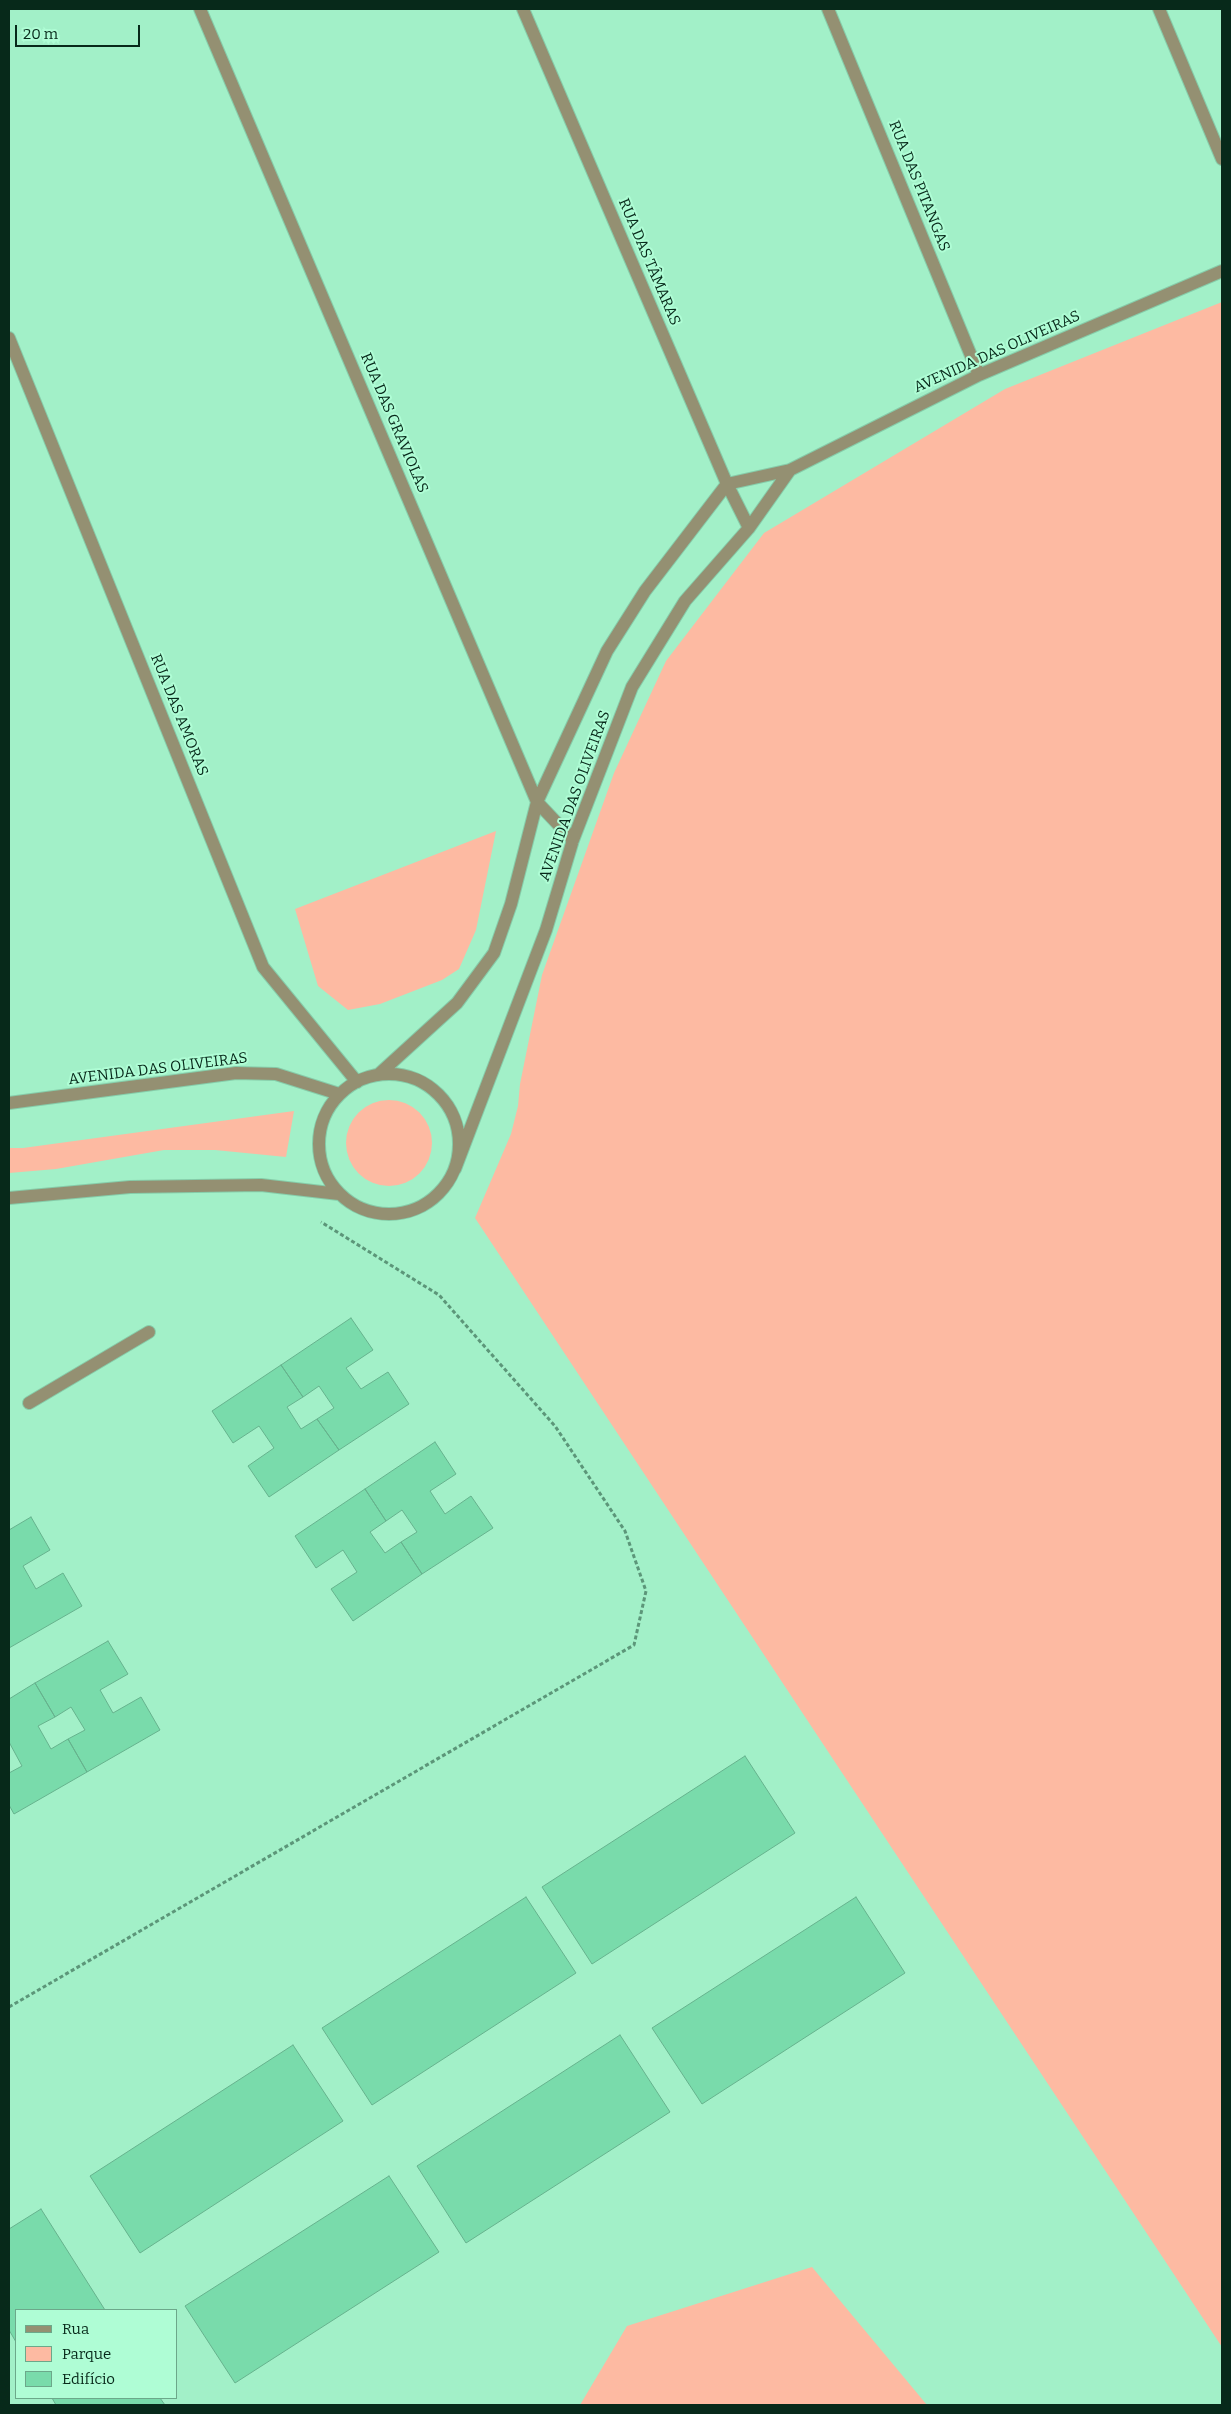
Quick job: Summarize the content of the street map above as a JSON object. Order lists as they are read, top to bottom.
{
  "streets": {
    "street": [
      "RUA DAS PITANGAS",
      "RUA DAS TÂMARAS",
      "AVENIDA DAS OLIVEIRAS",
      "RUA DAS GRAVIOLAS",
      "RUA DAS AMORAS"
    ]
  },
  "crossings": [
    ["RUA DAS PITANGAS", "AVENIDA DAS OLIVEIRAS"],
    ["RUA DAS TÂMARAS", "AVENIDA DAS OLIVEIRAS"],
    ["AVENIDA DAS OLIVEIRAS", "RUA DAS GRAVIOLAS"],
    ["AVENIDA DAS OLIVEIRAS", "RUA DAS AMORAS"]
  ],
  "legend": ["Rua", "Parque", "Edifício"],
  "scale_bar": "20 m"
}
